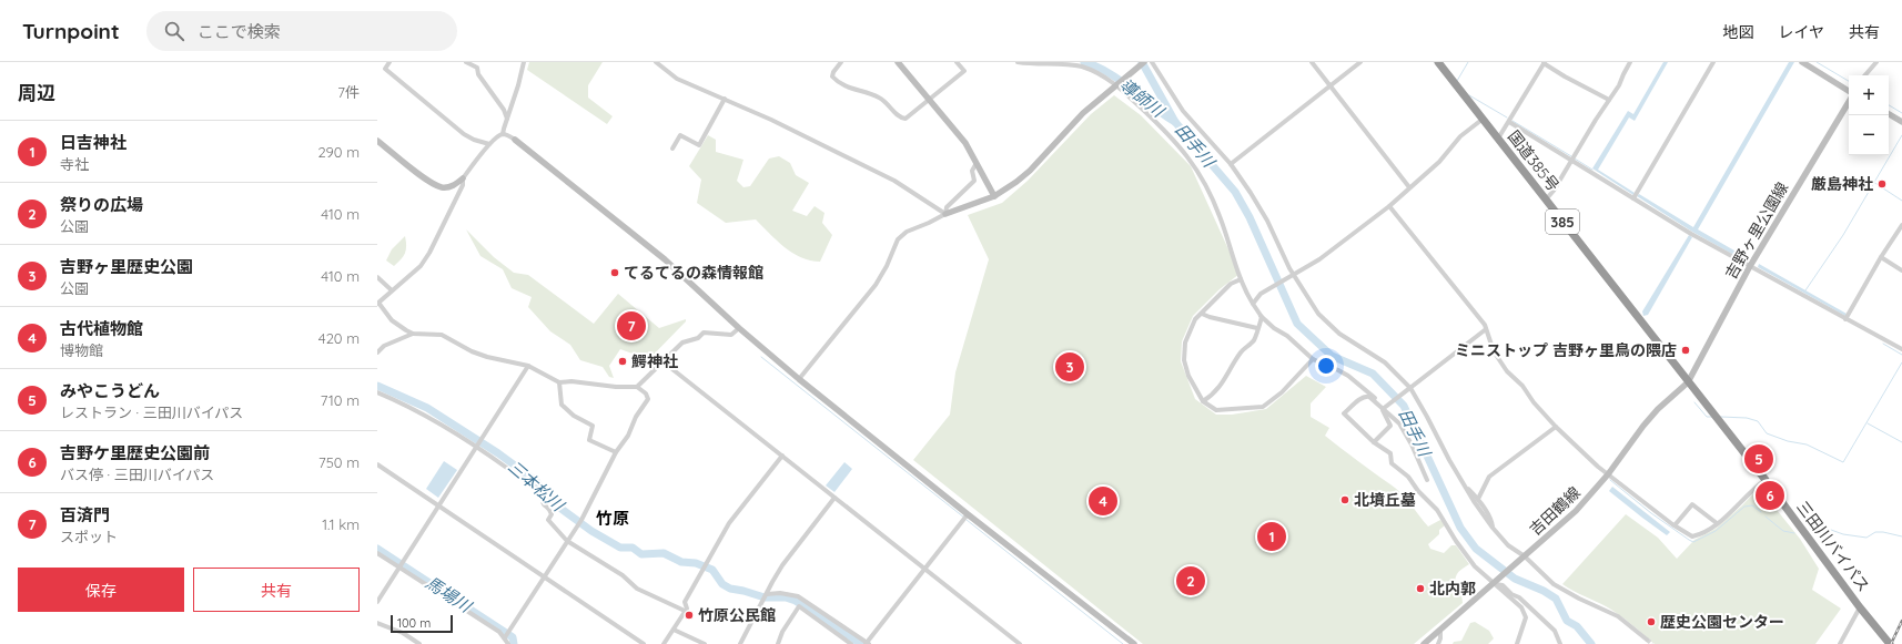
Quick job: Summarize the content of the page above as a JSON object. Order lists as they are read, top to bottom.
{
  "streets": {
    "highway": ["国道385号", "385", "三田川バイパス"],
    "street": ["吉野ヶ里公園線", "吉田鶴線"]
  },
  "crossings": [
    ["国道385号", "吉野ヶ里公園線"],
    ["国道385号", "吉田鶴線"],
    ["国道385号", "三田川バイパス"],
    ["吉野ヶ里公園線", "吉田鶴線"],
    ["吉野ヶ里公園線", "三田川バイパス"],
    ["吉田鶴線", "三田川バイパス"]
  ],
  "districts": ["竹原"],
  "water": [
    "導師川",
    "田手川",
    "三本松川",
    "馬場川"
  ],
  "places": [
    "厳島神社",
    "てるてるの森情報館",
    "ミニストップ 吉野ヶ里鳥の隈店",
    "鰐神社",
    "北墳丘墓",
    "北内郭",
    "竹原公民館",
    "歴史公園センター"
  ],
  "scale_bar": "100 m",
  "page": {
    "header": "Turnpoint",
    "search": "ここで検索",
    "nav": ["地図", "レイヤ", "共有"],
    "heading": ["周辺", "7件"],
    "map_buttons": ["+", "−"],
    "list": [
      {
        "mark": "1",
        "name": "日吉神社",
        "note": "寺社",
        "value": "290 m"
      },
      {
        "mark": "2",
        "name": "祭りの広場",
        "note": "公園",
        "value": "410 m"
      },
      {
        "mark": "3",
        "name": "吉野ヶ里歴史公園",
        "note": "公園",
        "value": "410 m"
      },
      {
        "mark": "4",
        "name": "古代植物館",
        "note": "博物館",
        "value": "420 m"
      },
      {
        "mark": "5",
        "name": "みやこうどん",
        "note": "レストラン · 三田川バイパス",
        "value": "710 m"
      },
      {
        "mark": "6",
        "name": "吉野ケ里歴史公園前",
        "note": "バス停 · 三田川バイパス",
        "value": "750 m"
      },
      {
        "mark": "7",
        "name": "百済門",
        "note": "スポット",
        "value": "1.1 km"
      }
    ],
    "pins": [
      "7",
      "3",
      "5",
      "6",
      "4",
      "1",
      "2"
    ],
    "buttons": ["保存", "共有"],
    "scale": "100 m"
  }
}
